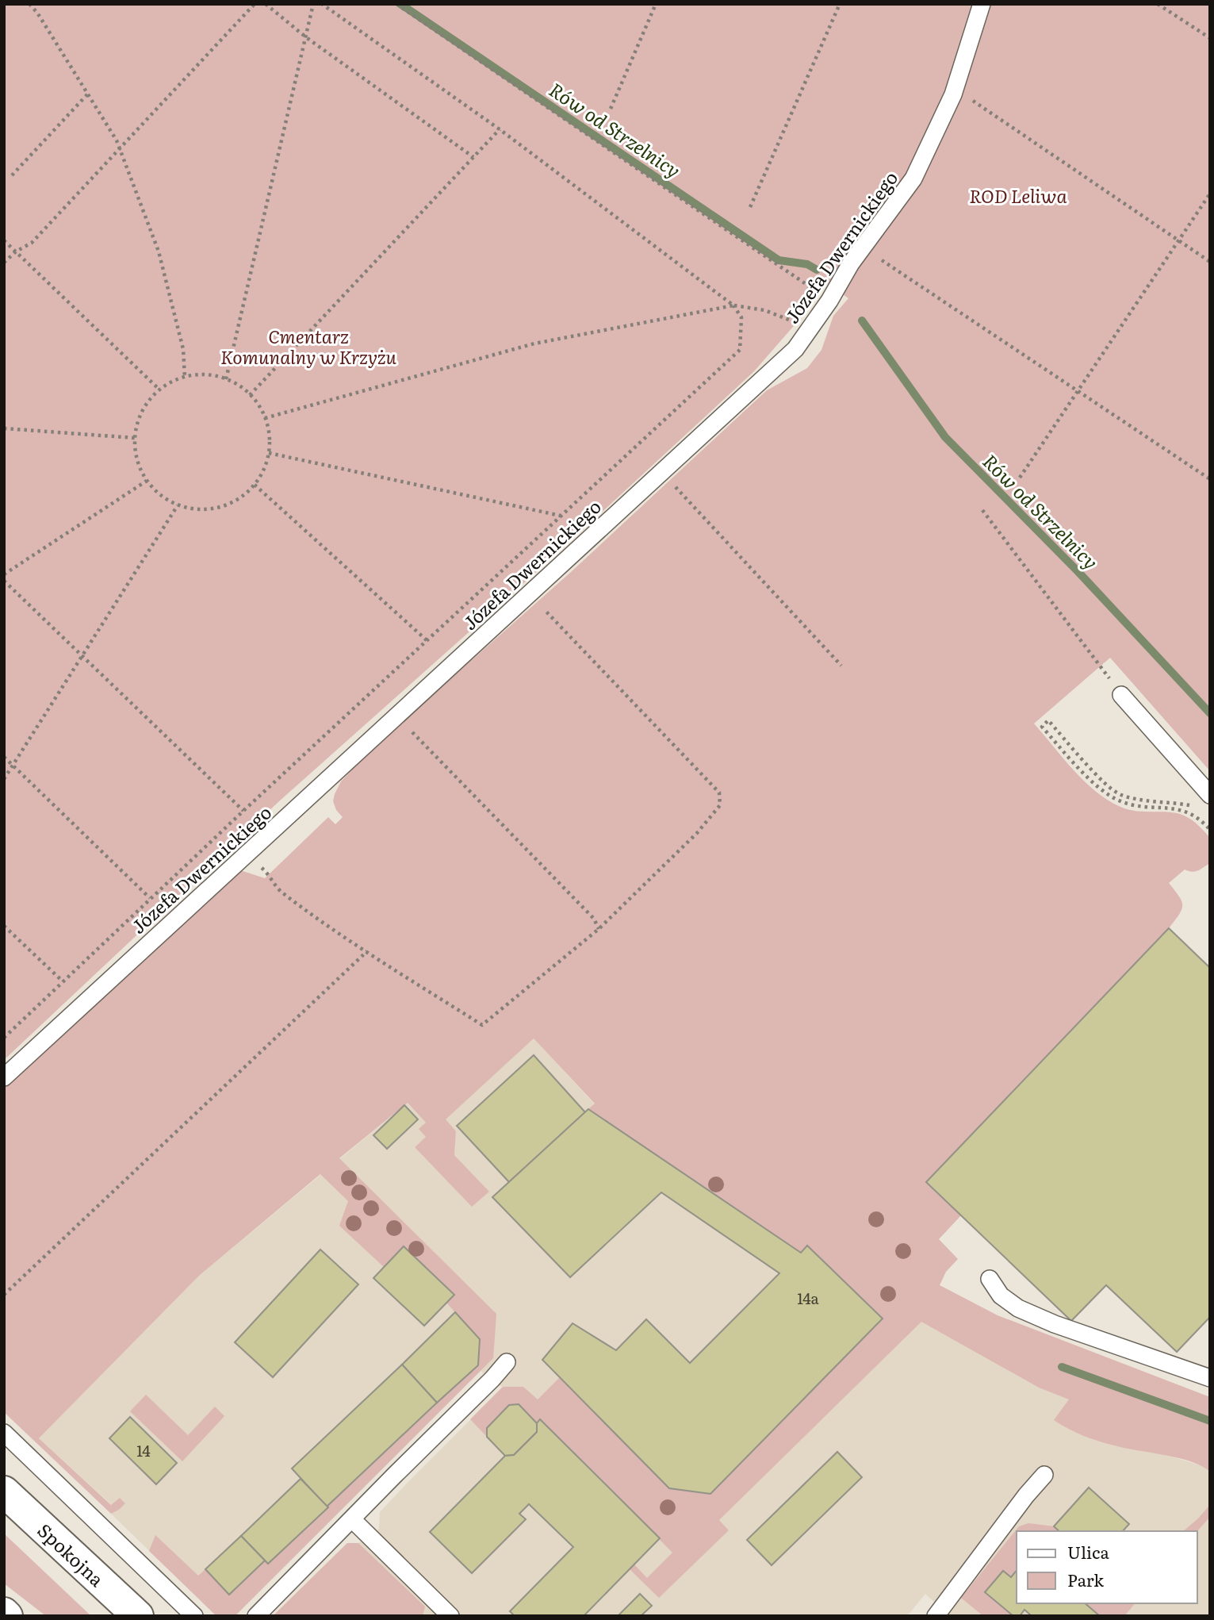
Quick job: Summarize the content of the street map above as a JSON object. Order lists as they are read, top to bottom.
{
  "streets": {
    "main road": ["Spokojna"],
    "lane": ["Józefa Dwernickiego"]
  },
  "water": ["Rów od Strzelnicy"],
  "parks": ["ROD Leliwa", "Cmentarz Komunalny w Krzyżu"],
  "house_numbers": ["14a", "14"],
  "legend": ["Ulica", "Park"]
}
